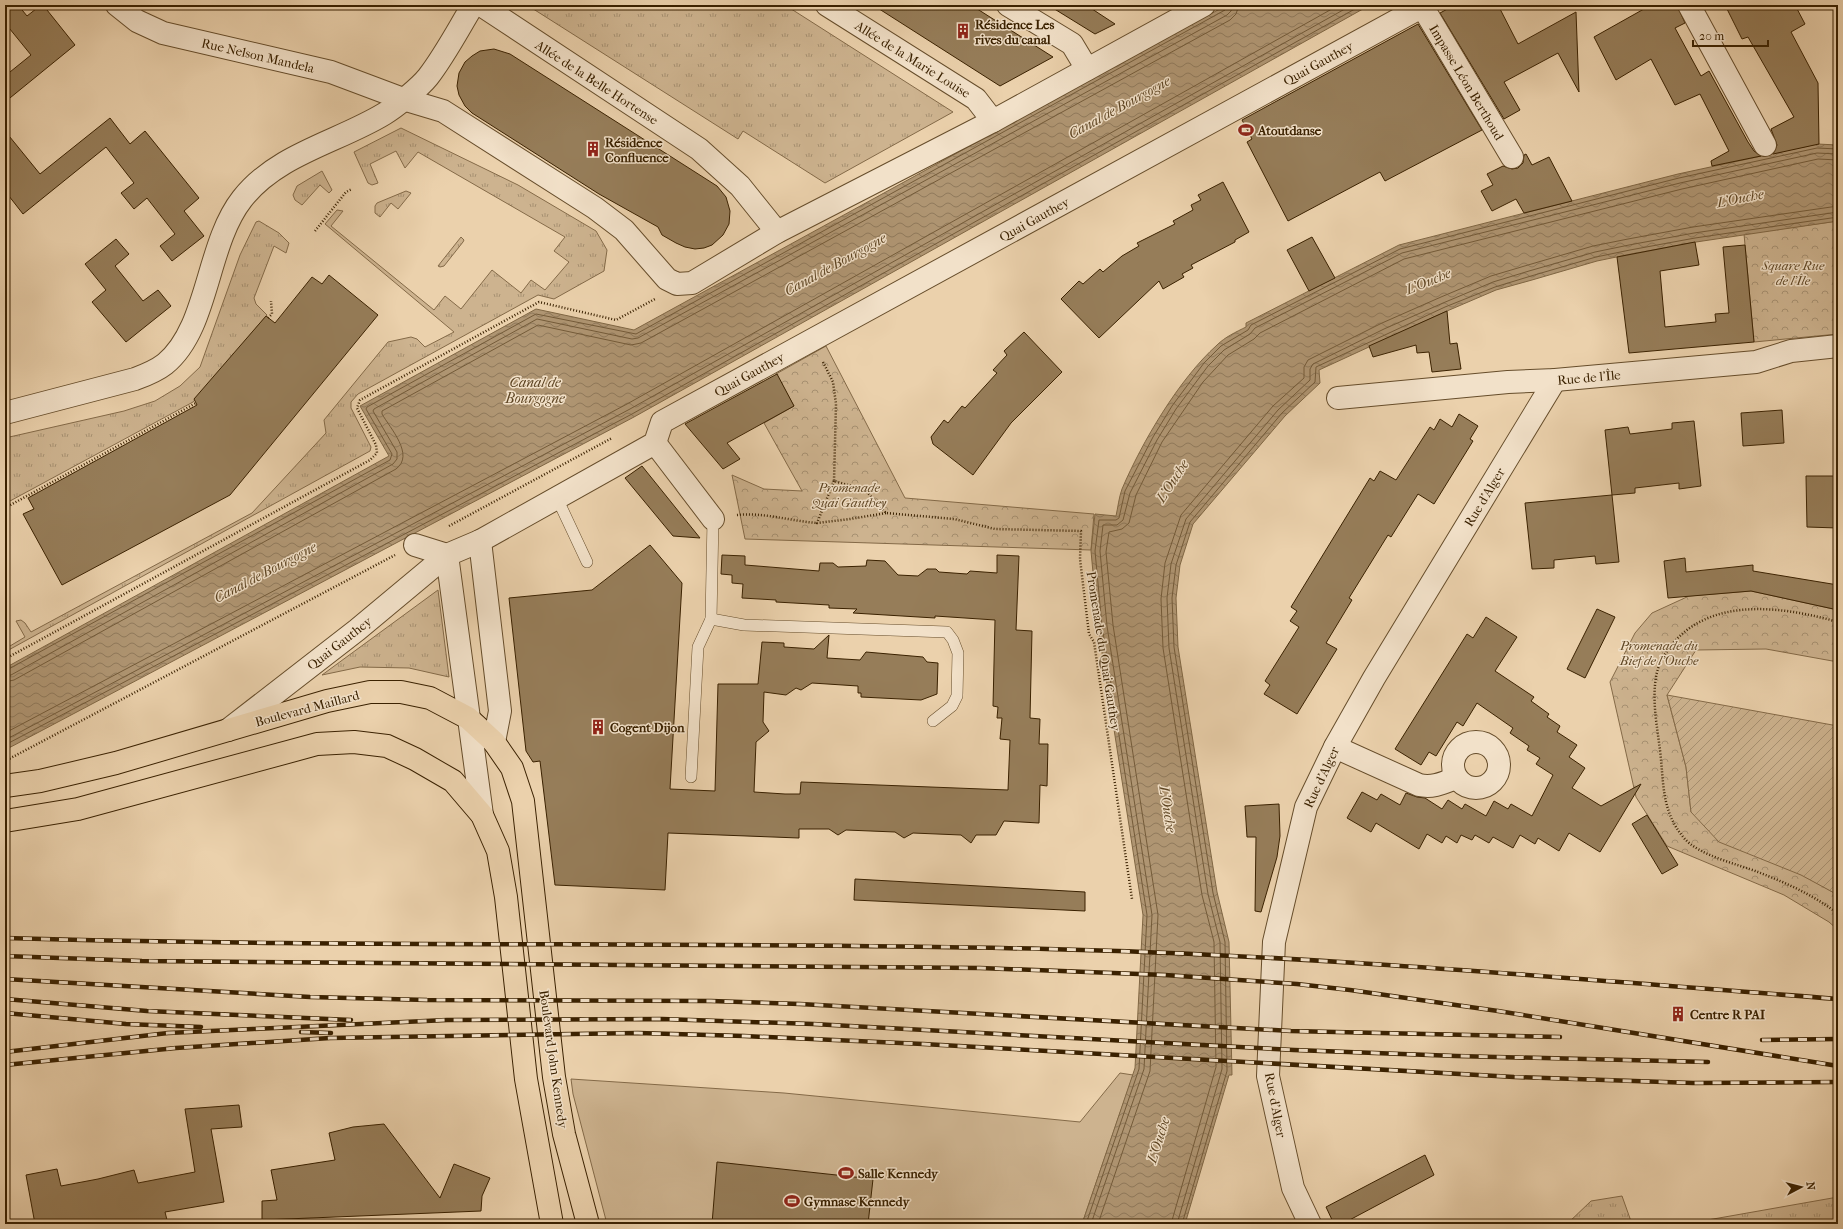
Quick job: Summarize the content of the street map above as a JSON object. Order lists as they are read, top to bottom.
{
  "streets": {
    "main road": ["Boulevard Maillard", "Boulevard John Kennedy"],
    "street": [
      "Rue Nelson Mandela",
      "Allée de la Marie Louise",
      "Quai Gauthey",
      "Allée de la Belle Hortense",
      "Impasse Léon Berthoud",
      "Rue de l'Île",
      "Rue d'Alger"
    ],
    "path": ["Promenade du Quai Gauthey"]
  },
  "crossings": [
    ["Quai Gauthey", "Impasse Léon Berthoud"],
    ["Quai Gauthey", "Boulevard Maillard"],
    ["Rue de l'Île", "Rue d'Alger"],
    ["Boulevard Maillard", "Boulevard John Kennedy"]
  ],
  "water": ["Canal de Bourgogne", "L'Ouche"],
  "parks": ["Square Rue de l'Île", "Promenade Quai Gauthey", "Promenade du Bief de l'Ouche"],
  "places": {
    "building": [
      "Résidence Les rives du canal",
      "Résidence Confluence",
      "Cogent Dijon",
      "Centre R PAI"
    ],
    "sports": ["Atoutdanse", "Salle Kennedy", "Gymnase Kennedy"]
  },
  "scale_bar": "20 m",
  "north": "right"
}
